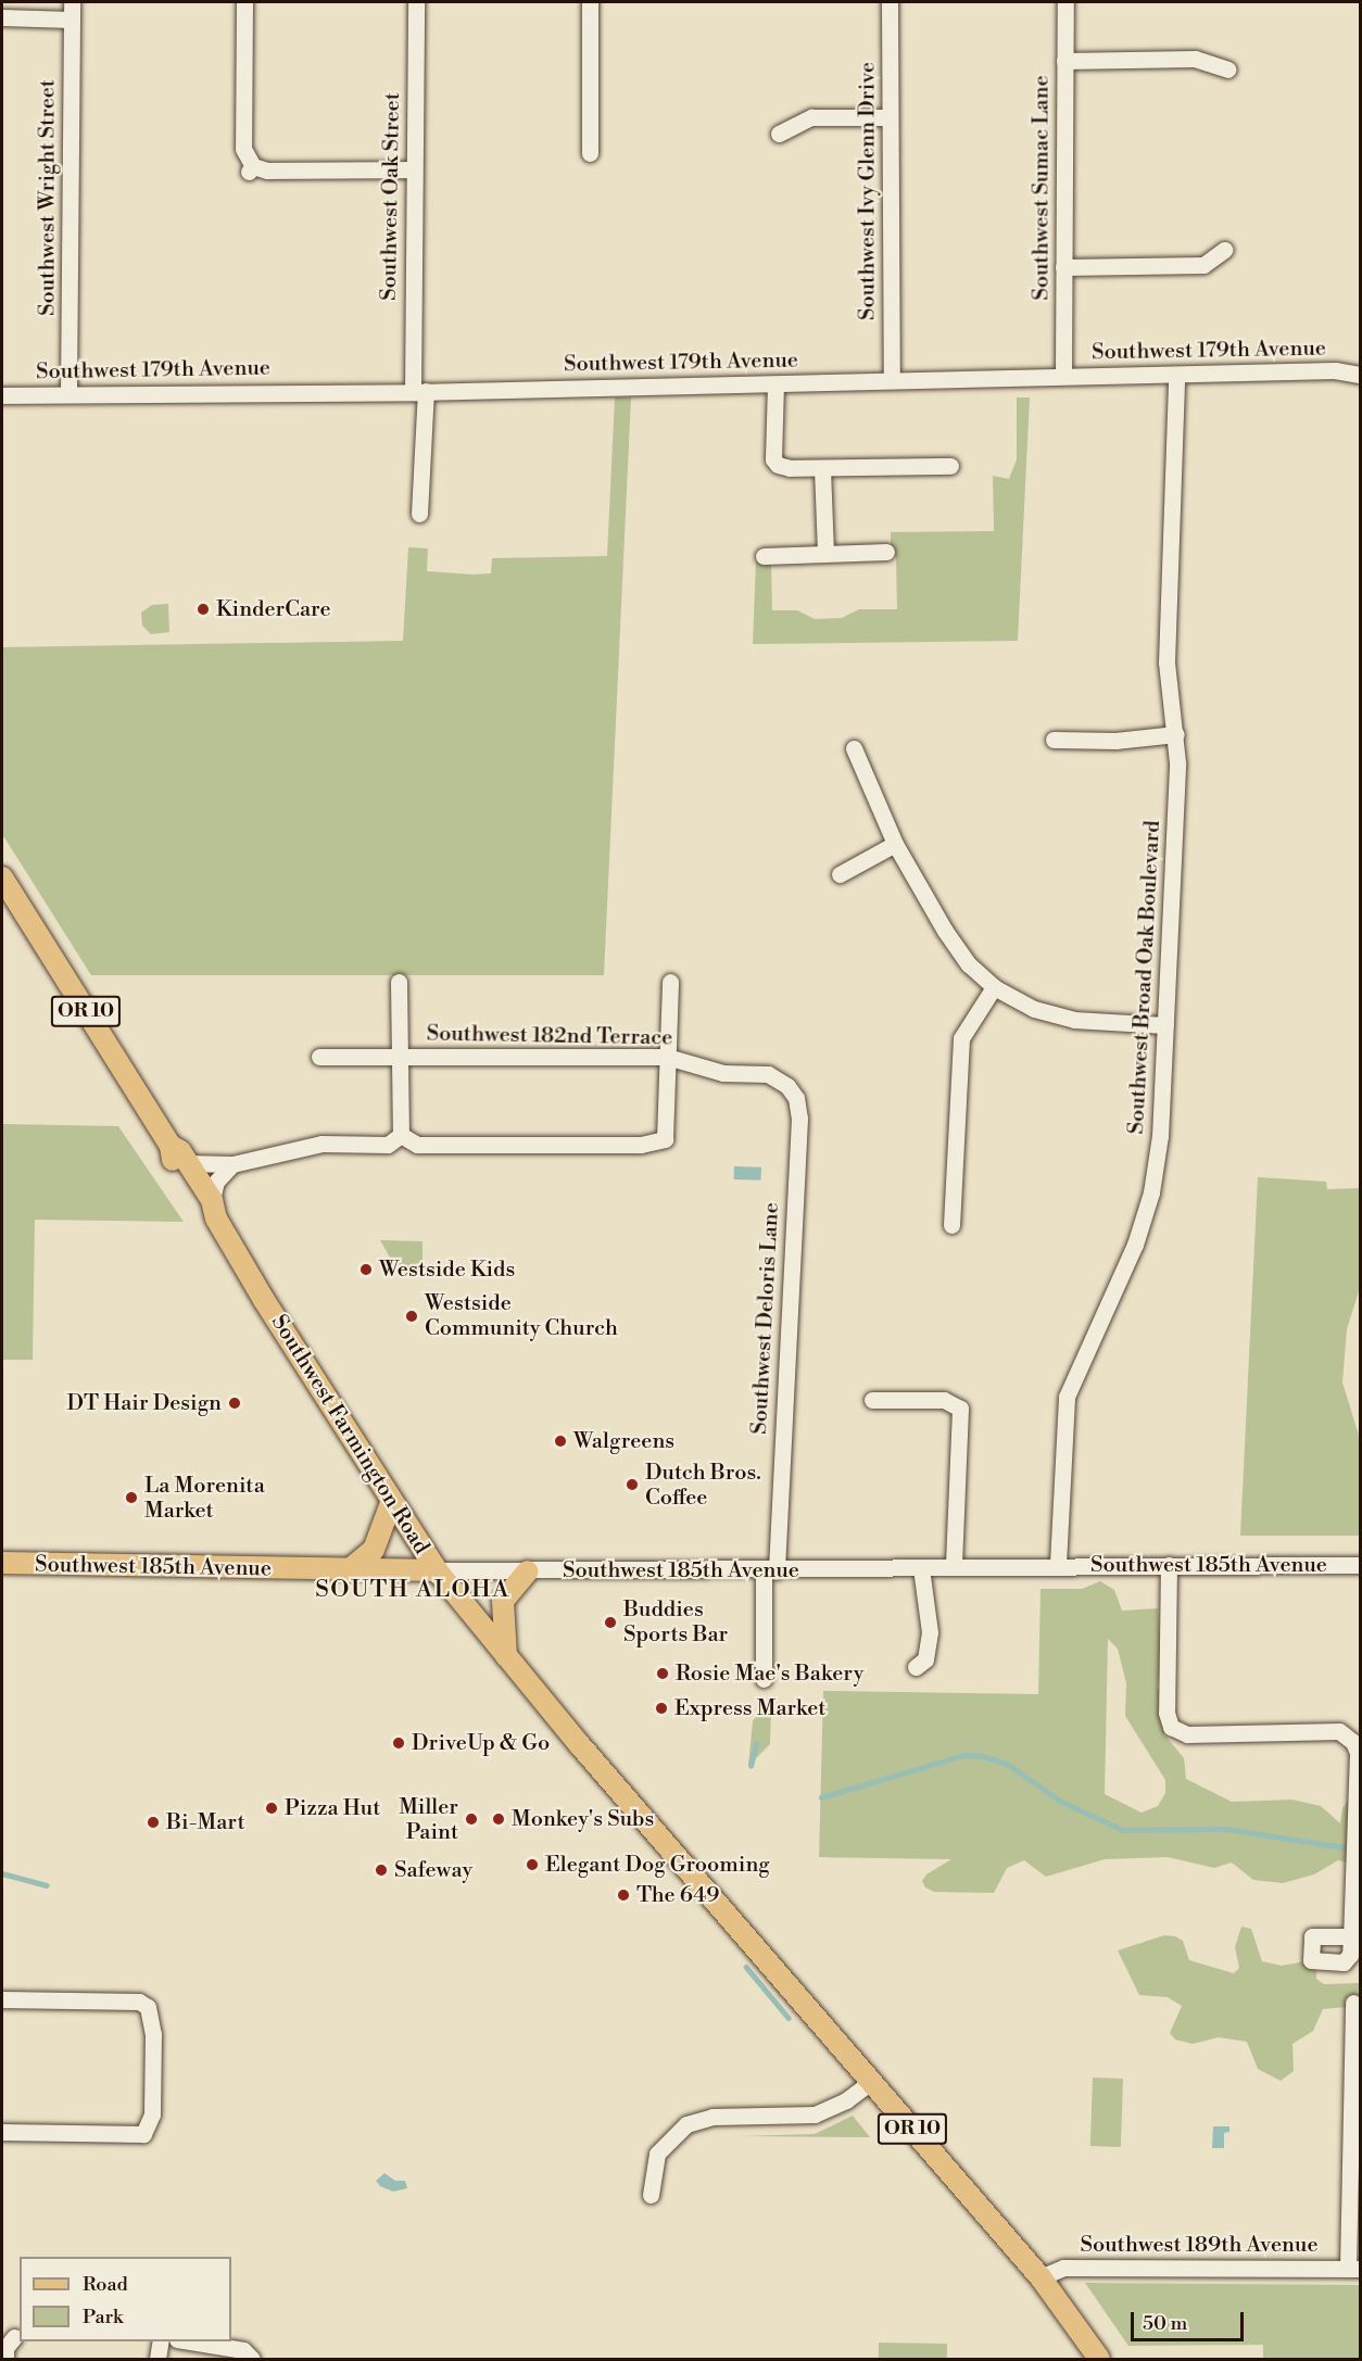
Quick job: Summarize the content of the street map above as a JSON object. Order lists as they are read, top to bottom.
{
  "streets": {
    "main road": ["OR 10", "Southwest Farmington Road", "Southwest 185th Avenue"],
    "street": [
      "Southwest Sumac Lane",
      "Southwest Ivy Glenn Drive",
      "Southwest Oak Street",
      "Southwest Wright Street",
      "Southwest 179th Avenue",
      "Southwest Broad Oak Boulevard",
      "Southwest 182nd Terrace",
      "Southwest Deloris Lane",
      "Southwest 189th Avenue"
    ]
  },
  "crossings": [
    ["Southwest Sumac Lane", "Southwest 179th Avenue"],
    ["Southwest Ivy Glenn Drive", "Southwest 179th Avenue"],
    ["Southwest Oak Street", "Southwest 179th Avenue"],
    ["Southwest Wright Street", "Southwest 179th Avenue"],
    ["Southwest 179th Avenue", "Southwest Broad Oak Boulevard"],
    ["Southwest Broad Oak Boulevard", "Southwest 185th Avenue"],
    ["Southwest 182nd Terrace", "Southwest Deloris Lane"],
    ["Southwest Deloris Lane", "Southwest 185th Avenue"],
    ["Southwest Farmington Road", "Southwest 185th Avenue"],
    ["Southwest Farmington Road", "Southwest 189th Avenue"]
  ],
  "districts": ["SOUTH ALOHA"],
  "places": [
    "KinderCare",
    "Westside Kids",
    "Westside Community Church",
    "DT Hair Design",
    "Walgreens",
    "Dutch Bros. Coffee",
    "La Morenita Market",
    "Buddies Sports Bar",
    "Rosie Mae's Bakery",
    "Express Market",
    "DriveUp & Go",
    "Pizza Hut",
    "Miller Paint",
    "Monkey's Subs",
    "Bi-Mart",
    "Elegant Dog Grooming",
    "Safeway",
    "The 649"
  ],
  "legend": ["Road", "Park"],
  "scale_bar": "50 m"
}
